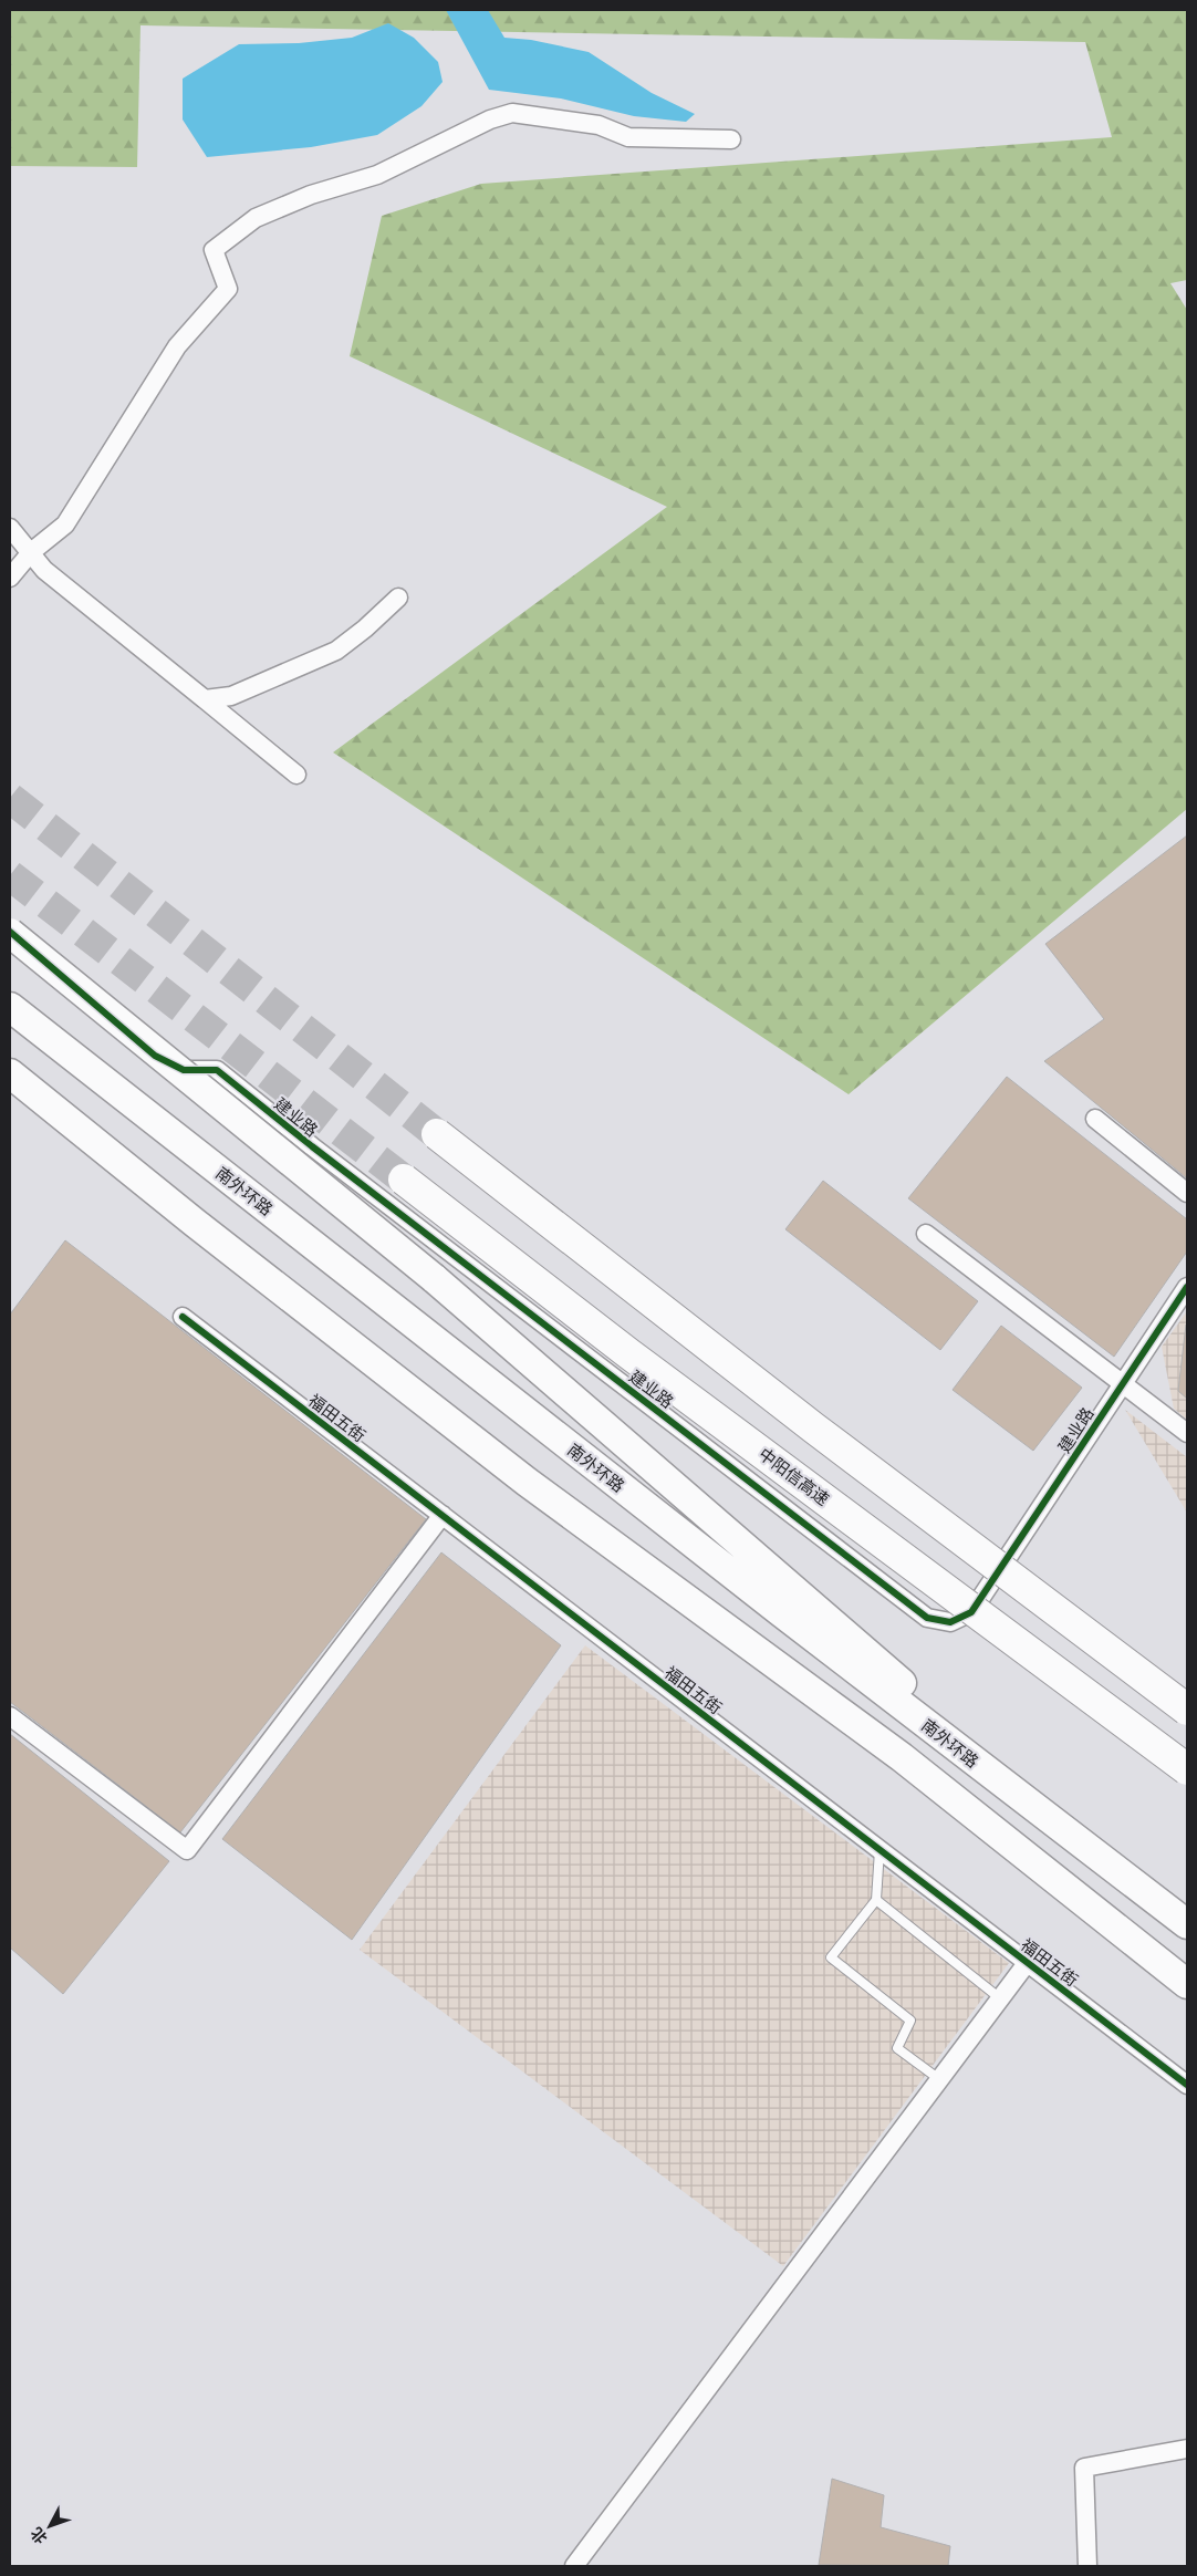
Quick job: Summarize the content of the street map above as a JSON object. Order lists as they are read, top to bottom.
{
  "streets": {
    "highway": ["南外环路", "中阳信高速"],
    "street": ["建业路", "福田五街"]
  },
  "north": "bottom left"
}
